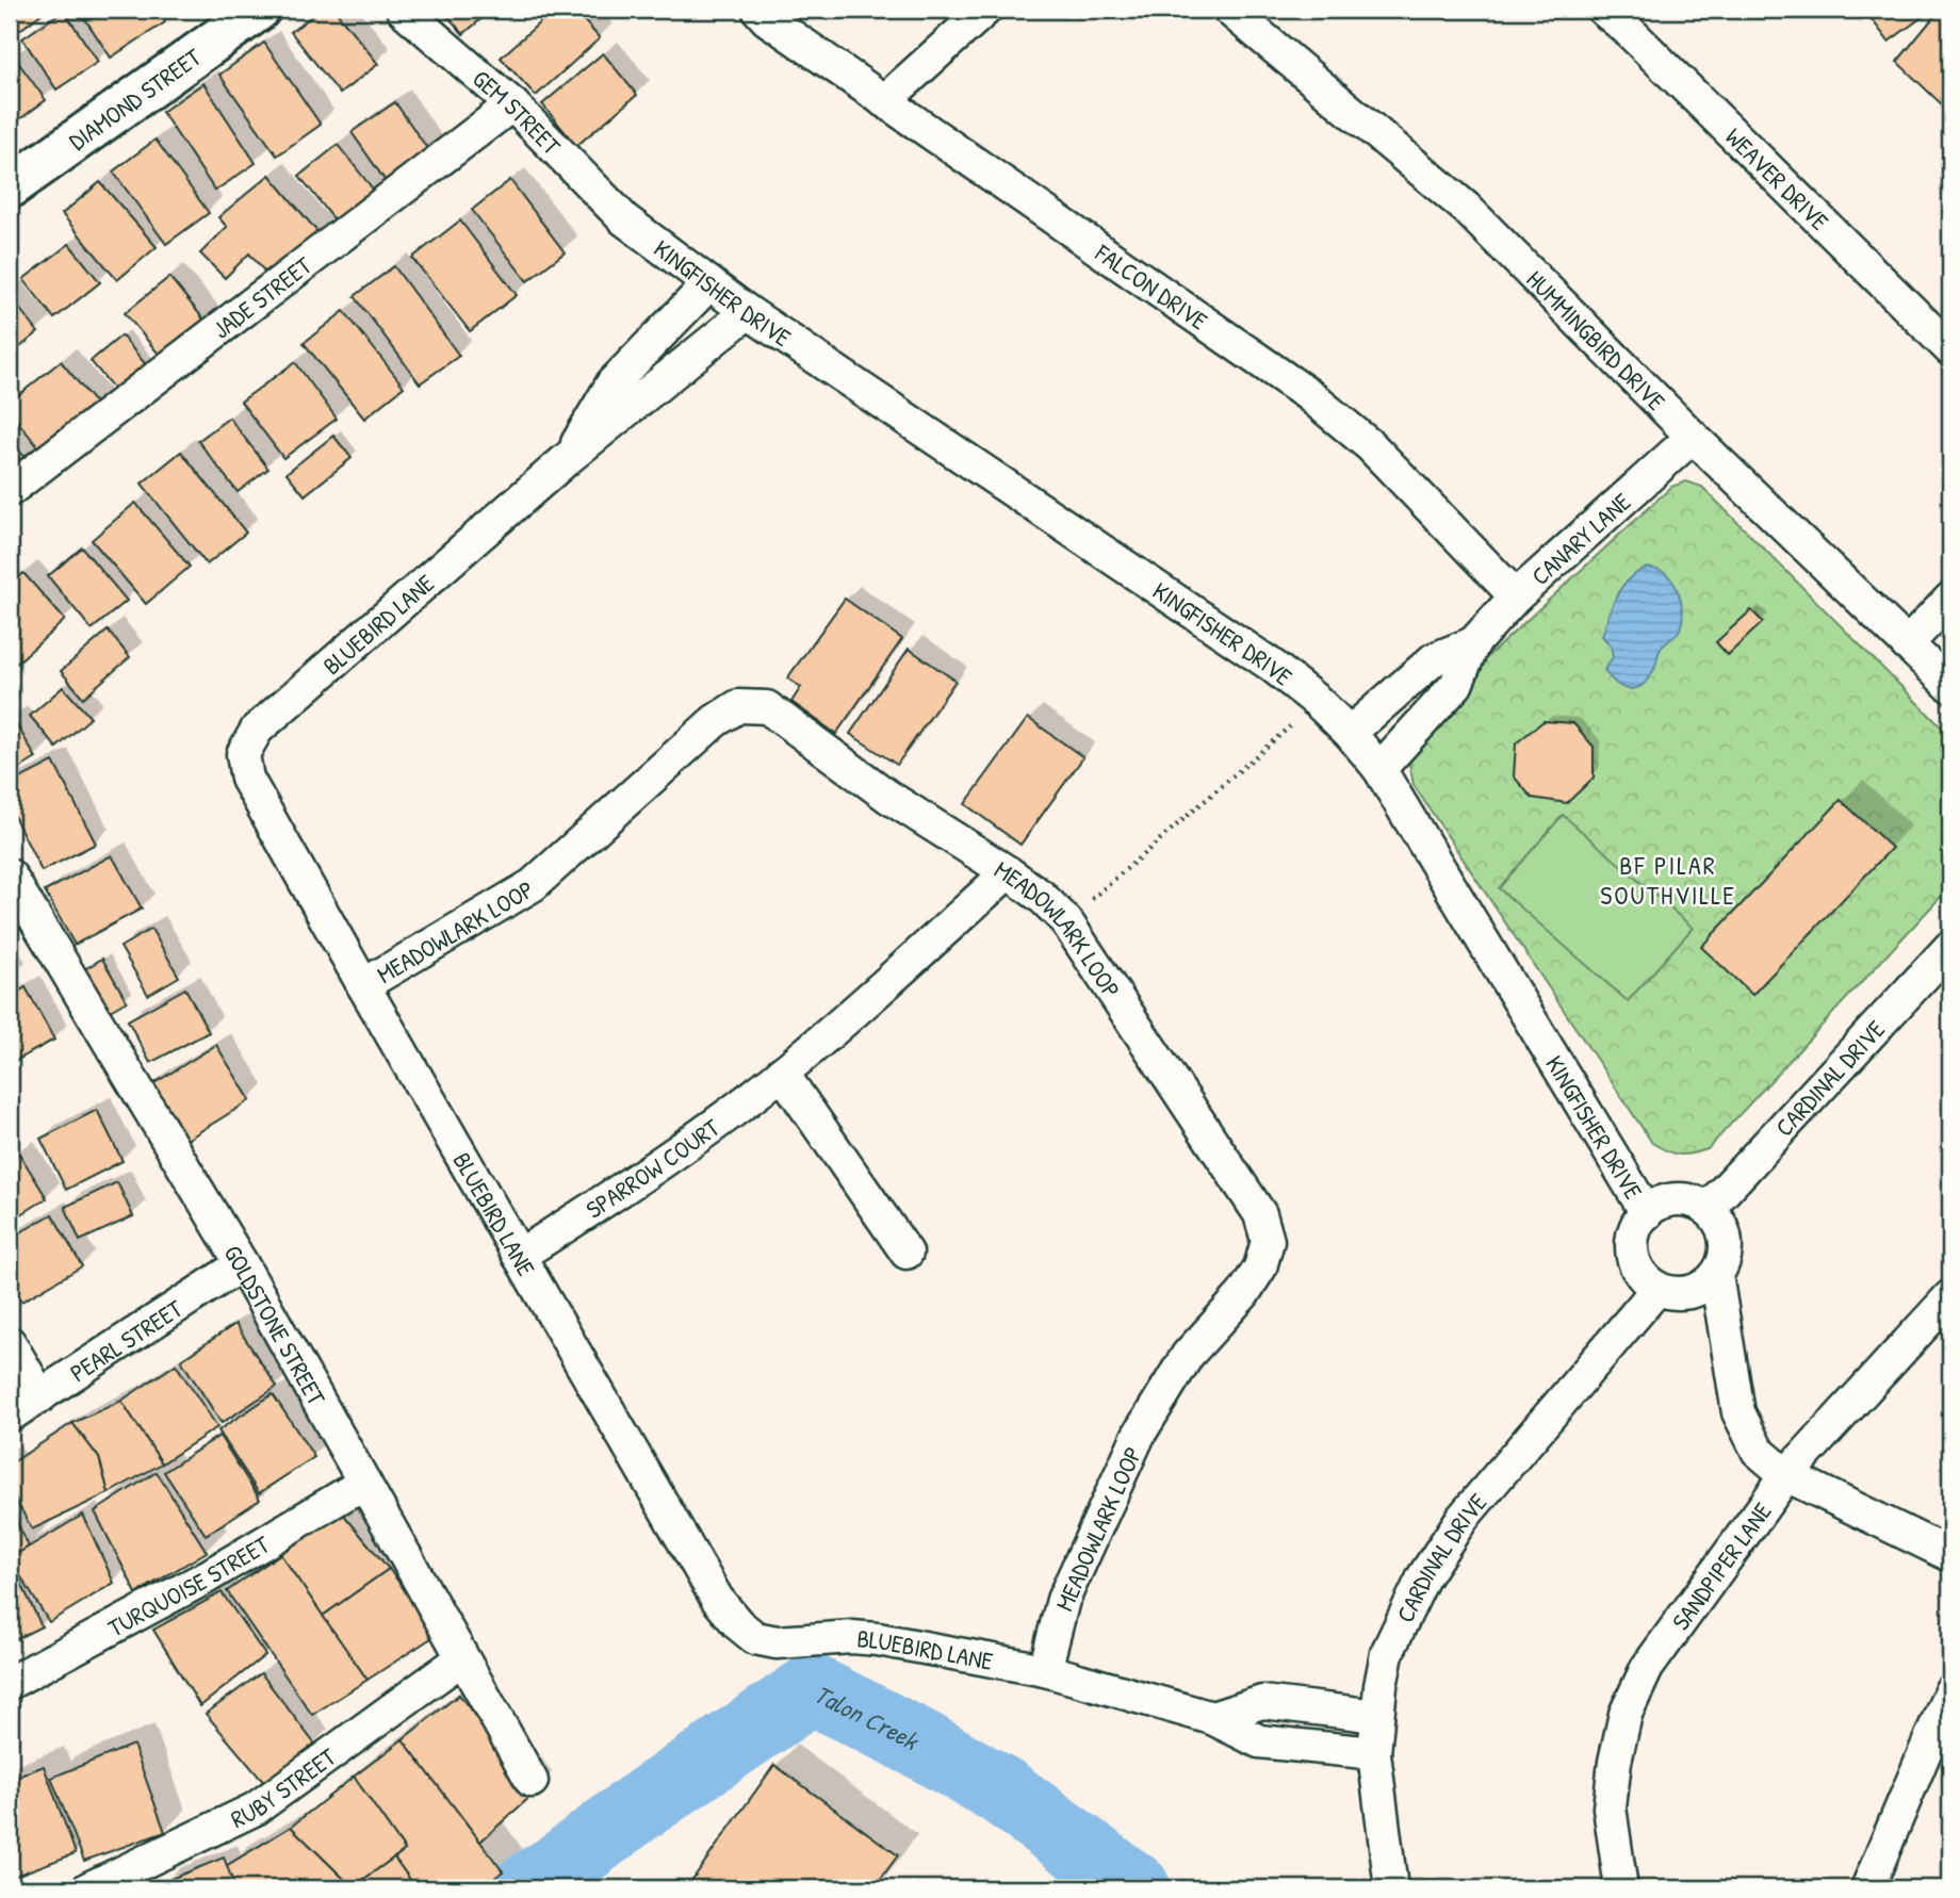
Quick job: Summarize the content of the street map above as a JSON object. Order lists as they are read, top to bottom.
{
  "streets": {
    "street": [
      "DIAMOND STREET",
      "GEM STREET",
      "WEAVER DRIVE",
      "FALCON DRIVE",
      "KINGFISHER DRIVE",
      "JADE STREET",
      "HUMMINGBIRD DRIVE",
      "CANARY LANE",
      "BLUEBIRD LANE",
      "MEADOWLARK LOOP",
      "CARDINAL DRIVE",
      "SPARROW COURT",
      "GOLDSTONE STREET",
      "PEARL STREET",
      "SANDPIPER LANE",
      "TURQUOISE STREET",
      "RUBY STREET"
    ]
  },
  "crossings": [
    ["GEM STREET", "KINGFISHER DRIVE"],
    ["GEM STREET", "JADE STREET"],
    ["FALCON DRIVE", "CANARY LANE"],
    ["KINGFISHER DRIVE", "CANARY LANE"],
    ["KINGFISHER DRIVE", "BLUEBIRD LANE"],
    ["KINGFISHER DRIVE", "CARDINAL DRIVE"],
    ["HUMMINGBIRD DRIVE", "CANARY LANE"],
    ["BLUEBIRD LANE", "MEADOWLARK LOOP"],
    ["BLUEBIRD LANE", "CARDINAL DRIVE"],
    ["BLUEBIRD LANE", "SPARROW COURT"],
    ["MEADOWLARK LOOP", "SPARROW COURT"],
    ["GOLDSTONE STREET", "PEARL STREET"],
    ["GOLDSTONE STREET", "TURQUOISE STREET"],
    ["GOLDSTONE STREET", "RUBY STREET"]
  ],
  "districts": ["BF PILAR SOUTHVILLE"],
  "water": ["Talon Creek"]
}
